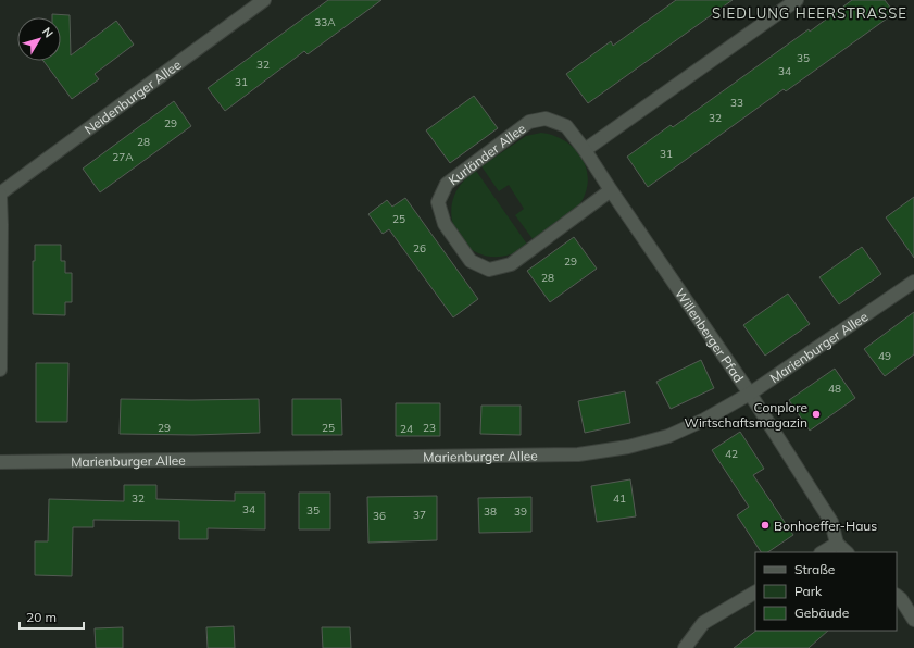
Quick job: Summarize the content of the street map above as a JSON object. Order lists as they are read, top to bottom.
{
  "streets": {
    "street": [
      "Neidenburger Allee",
      "Kurländer Allee",
      "Willenberger Pfad",
      "Marienburger Allee"
    ]
  },
  "crossings": [
    ["Kurländer Allee", "Willenberger Pfad"],
    ["Willenberger Pfad", "Marienburger Allee"]
  ],
  "districts": ["SIEDLUNG HEERSTRASSE"],
  "places": ["Conplore Wirtschaftsmagazin", "Bonhoeffer-Haus"],
  "house_numbers": [
    "33A",
    "35",
    "32",
    "34",
    "31",
    "33",
    "32",
    "29",
    "28",
    "31",
    "27A",
    "25",
    "26",
    "29",
    "28",
    "49",
    "48",
    "29",
    "25",
    "23",
    "24",
    "42",
    "32",
    "41",
    "34",
    "35",
    "38",
    "39",
    "37",
    "36"
  ],
  "legend": ["Straße", "Park", "Gebäude"],
  "scale_bar": "20 m",
  "north": "top right"
}
